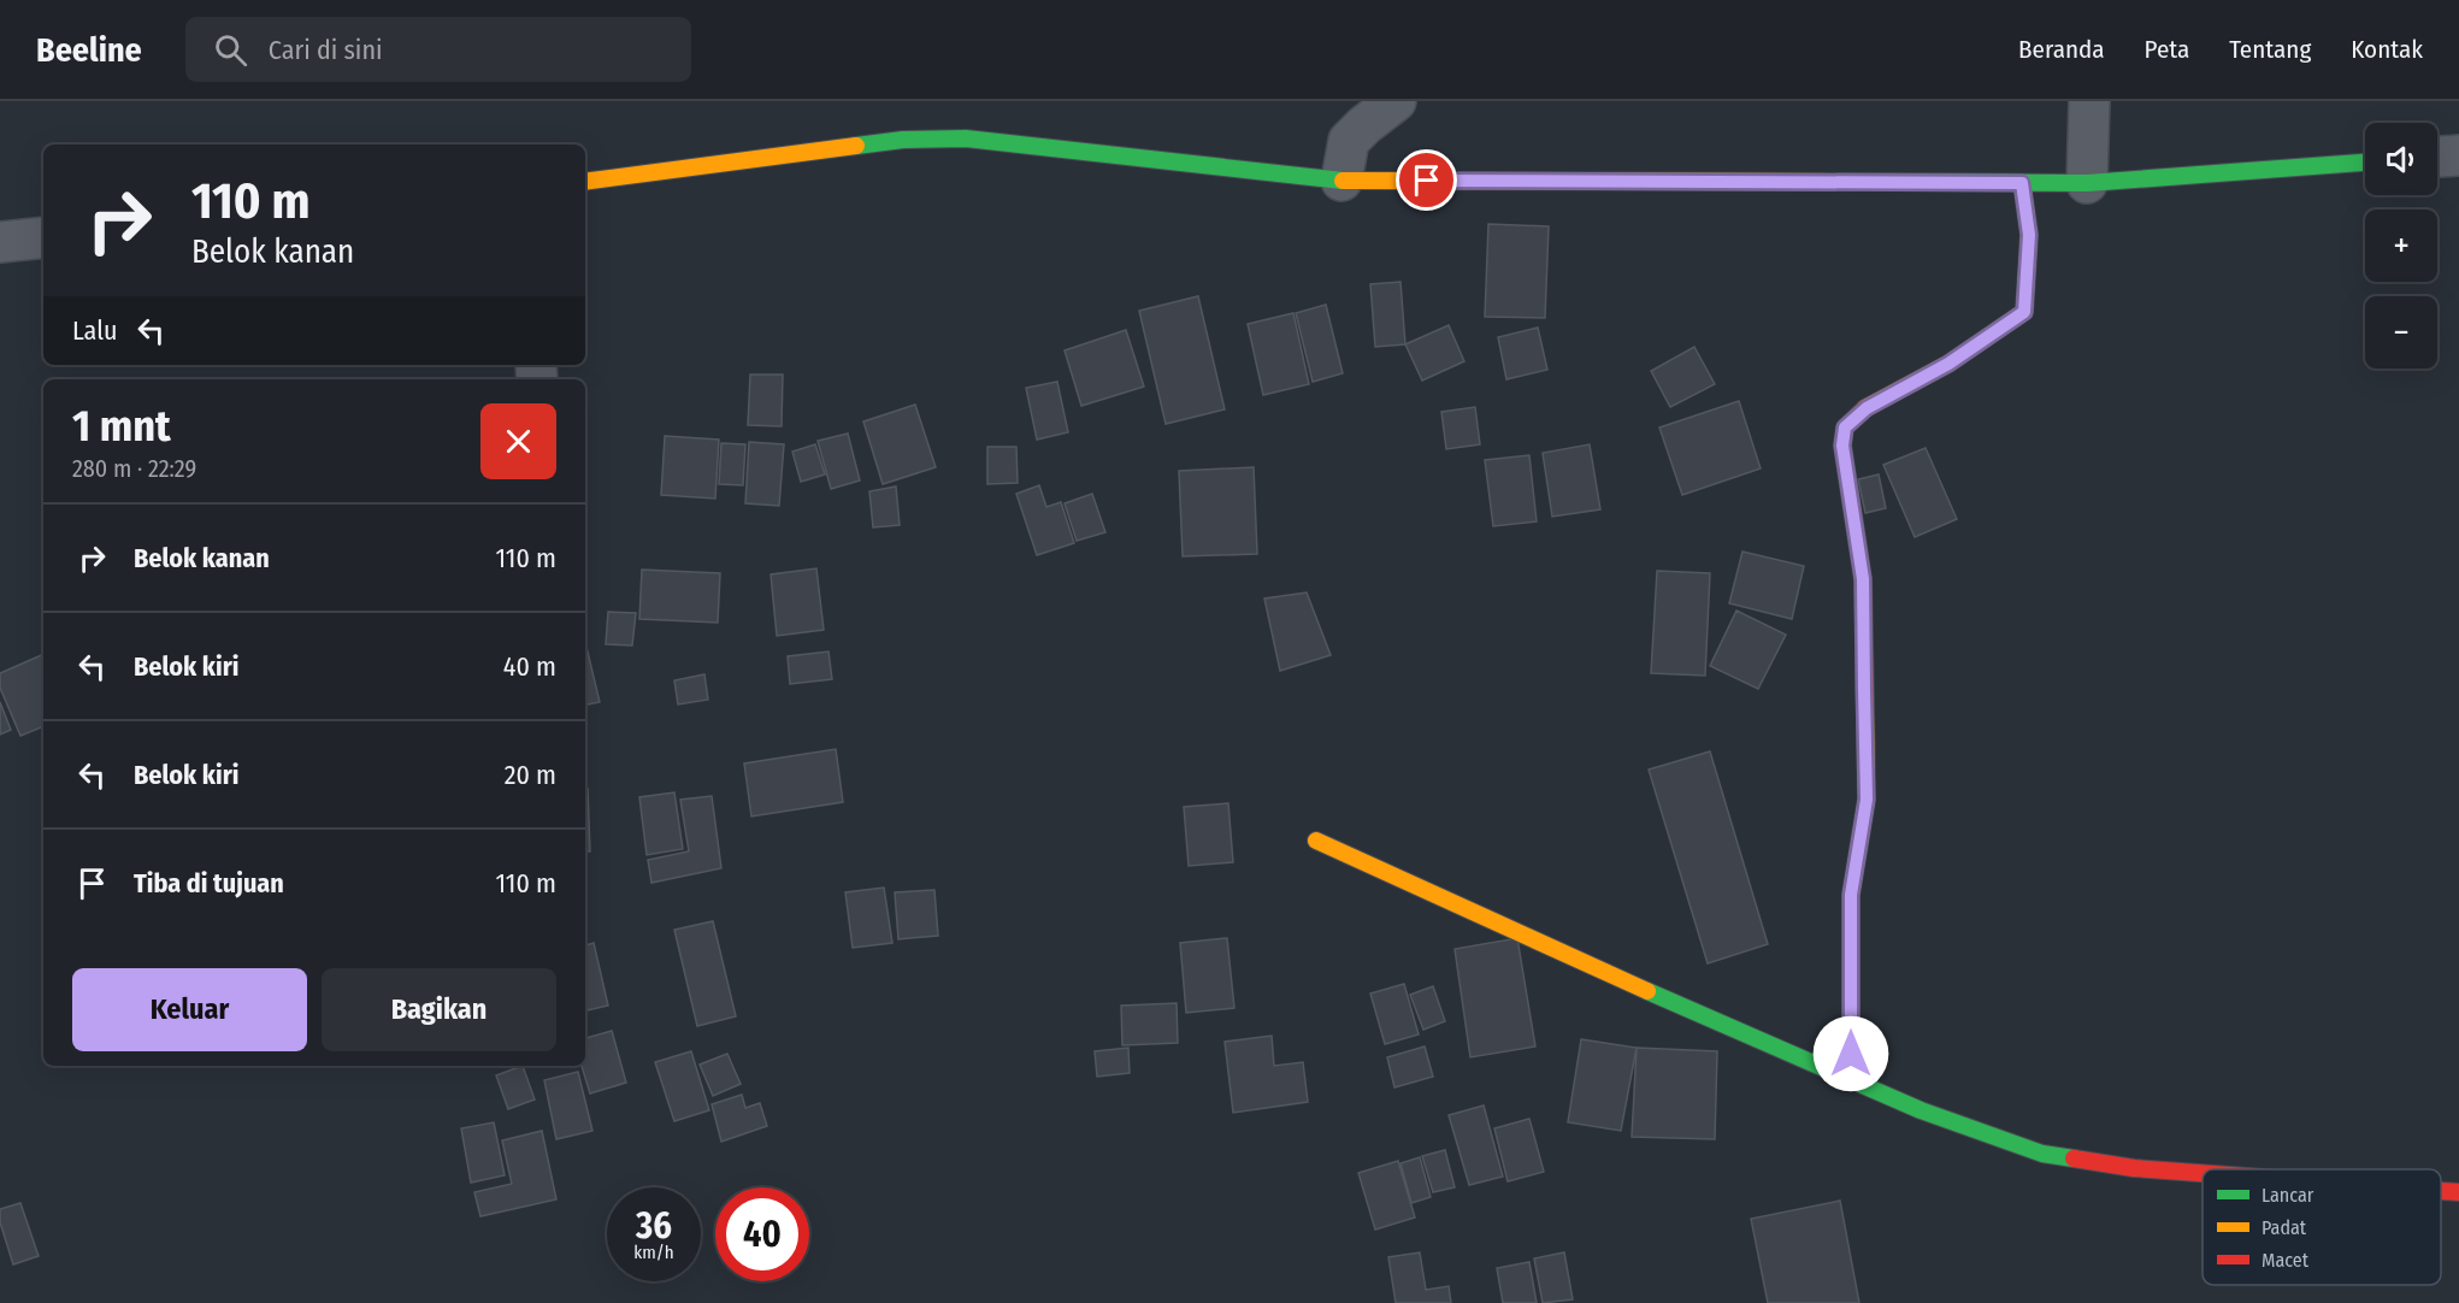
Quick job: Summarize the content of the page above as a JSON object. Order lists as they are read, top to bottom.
{
  "legend": ["Lancar", "Padat", "Macet"],
  "page": {
    "header": "Beeline",
    "search": "Cari di sini",
    "nav": [
      "Beranda",
      "Peta",
      "Tentang",
      "Kontak"
    ],
    "map_buttons": ["+", "−"],
    "turn": ["110 m", "Belok kanan"],
    "then": "Lalu",
    "heading": ["1 mnt", "280 m · 22:29"],
    "list": [
      {
        "name": "Belok kanan",
        "value": "110 m"
      },
      {
        "name": "Belok kiri",
        "value": "40 m"
      },
      {
        "name": "Belok kiri",
        "value": "20 m"
      },
      {
        "name": "Tiba di tujuan",
        "value": "110 m"
      }
    ],
    "buttons": ["Keluar", "Bagikan"],
    "speed": "36 km/h",
    "limit": "40"
  }
}
